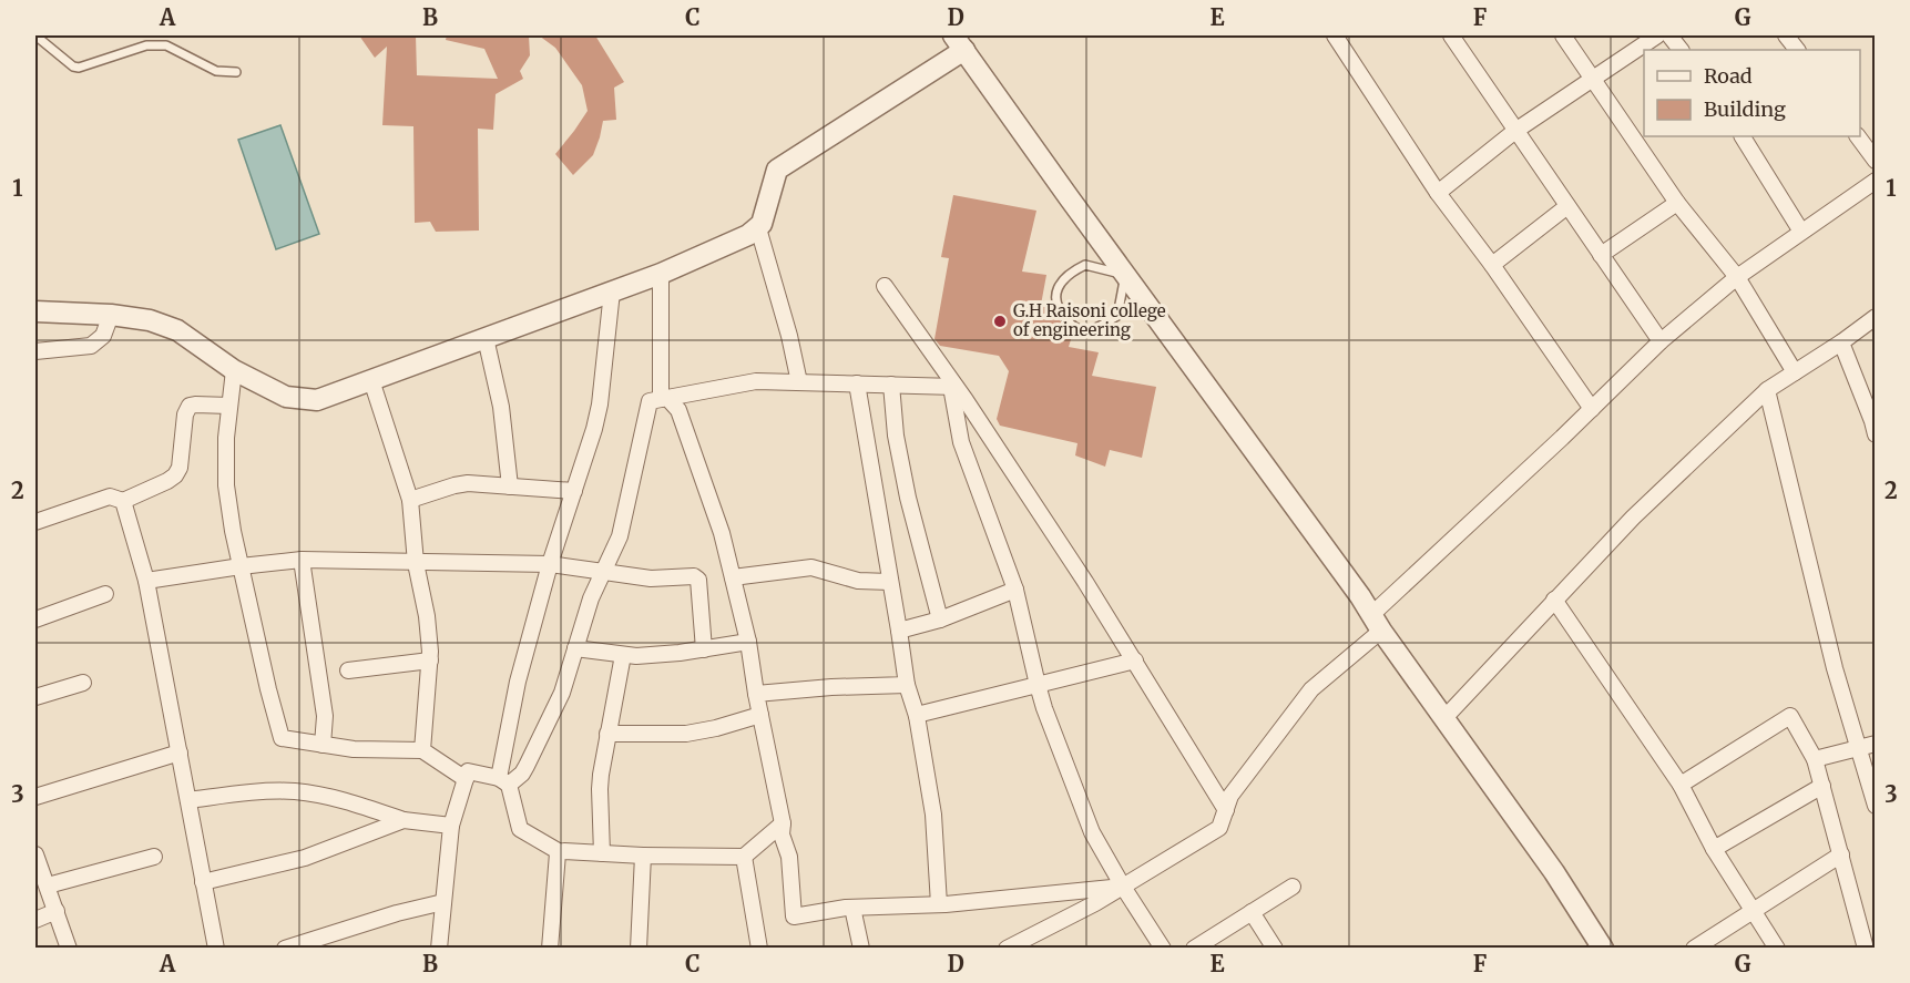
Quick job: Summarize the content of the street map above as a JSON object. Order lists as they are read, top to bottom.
{
  "places": ["G.H Raisoni college of engineering"],
  "legend": ["Road", "Building"],
  "grid": {
    "columns": [
      "A",
      "B",
      "C",
      "D",
      "E",
      "F",
      "G"
    ],
    "rows": ["1", "2", "3"]
  }
}
